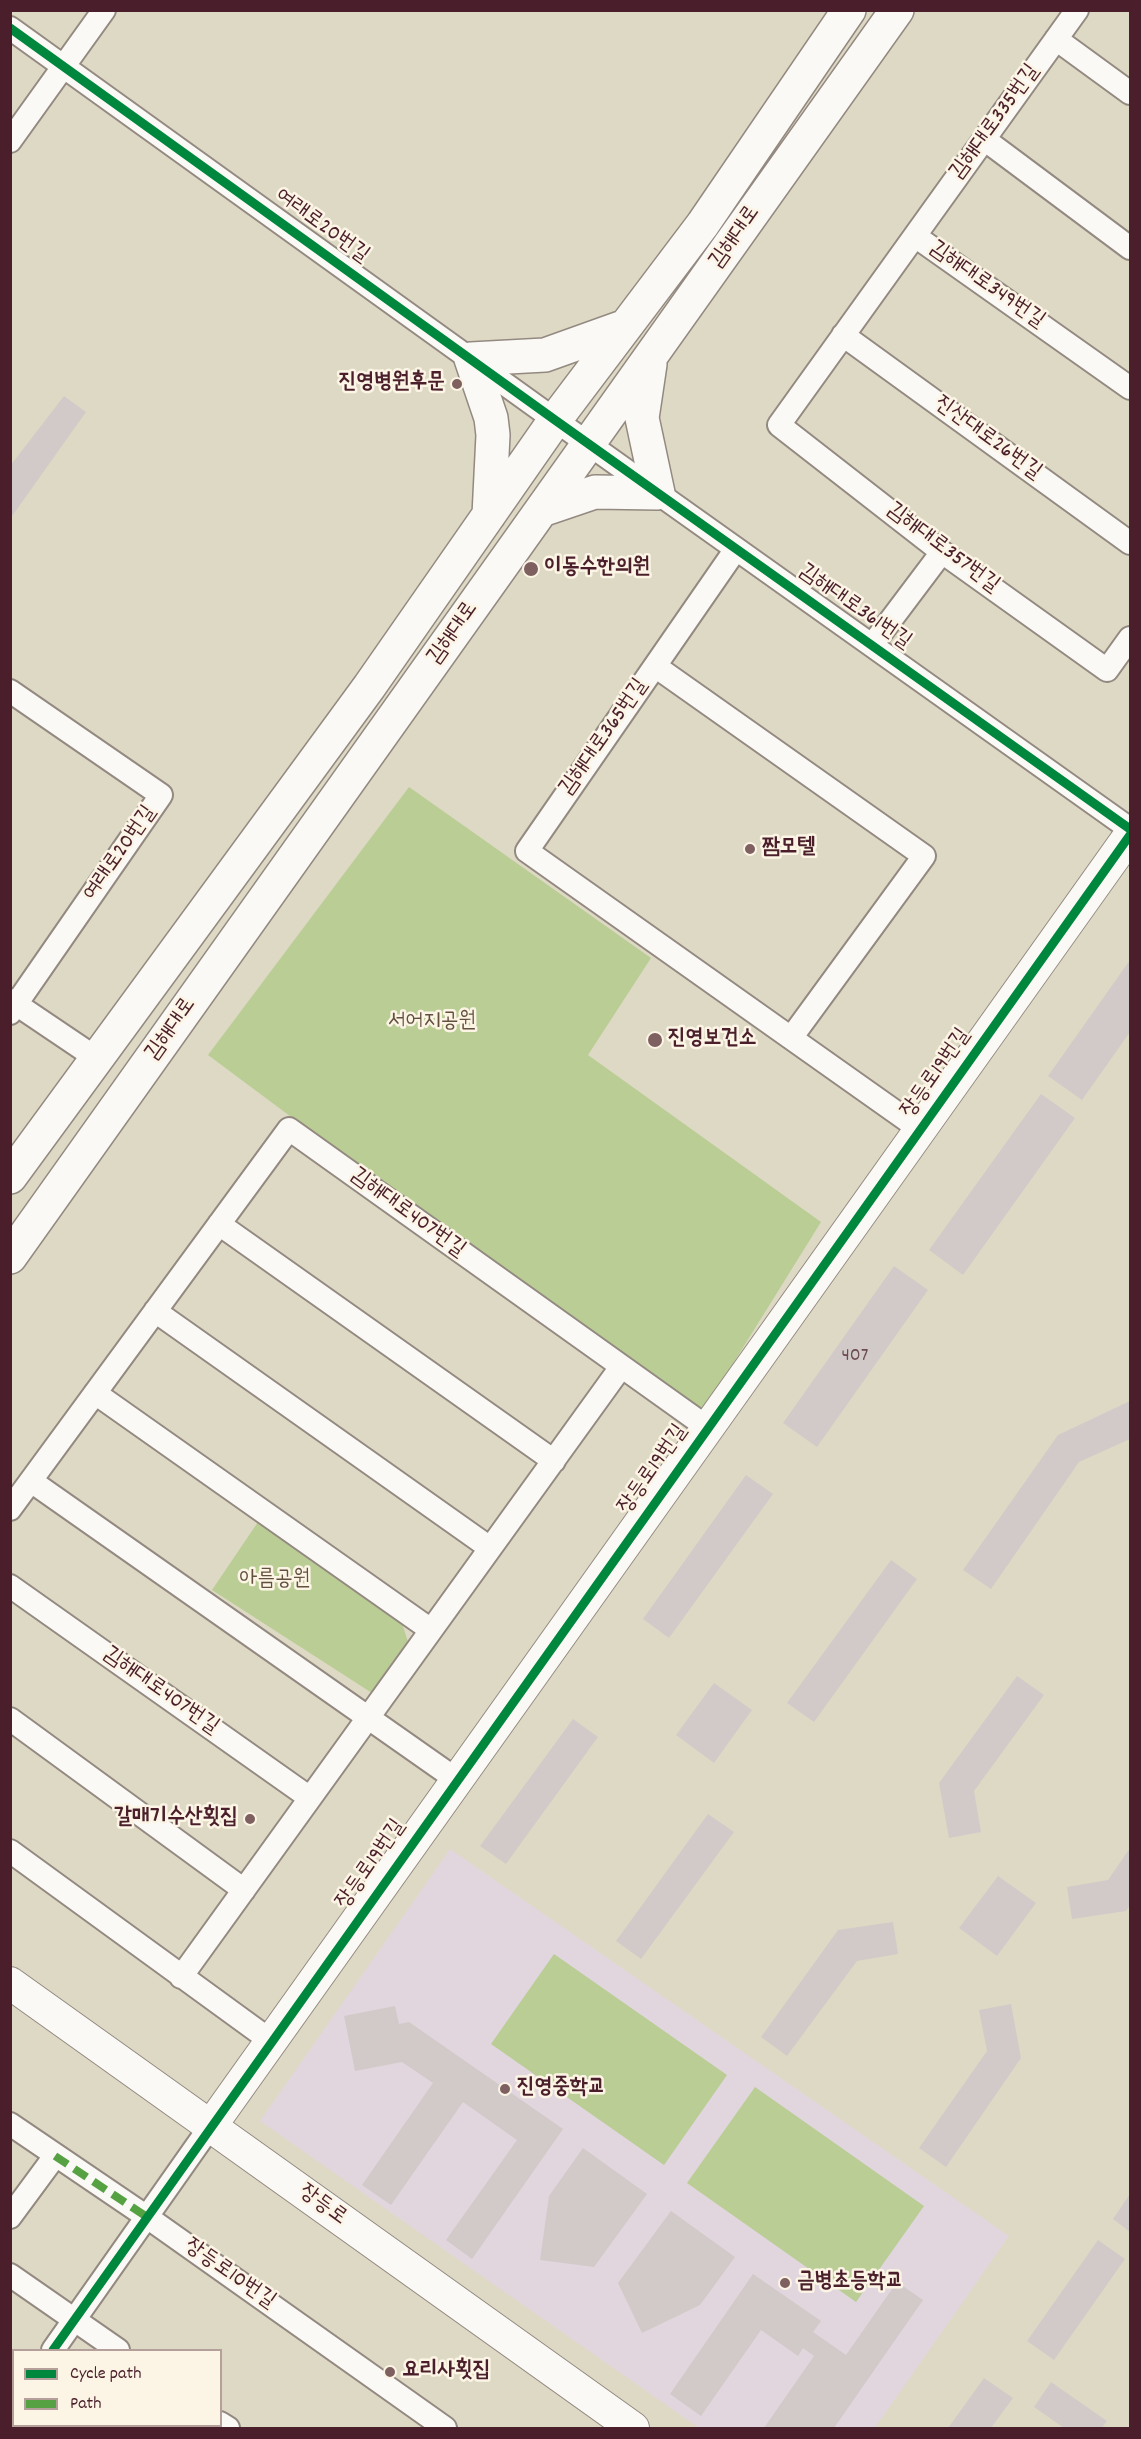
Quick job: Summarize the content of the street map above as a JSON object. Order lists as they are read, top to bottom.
{
  "streets": {
    "main road": ["김해대로"],
    "street": [
      "김해대로335번길",
      "여래로20번길",
      "김해대로349번길",
      "진산대로26번길",
      "김해대로357번길",
      "김해대로361번길",
      "김해대로365번길",
      "장등로19번길",
      "김해대로407번길",
      "장등로",
      "장등로10번길"
    ]
  },
  "crossings": [
    ["김해대로335번길", "김해대로349번길"],
    ["여래로20번길", "김해대로"],
    ["여래로20번길", "김해대로361번길"],
    ["김해대로", "김해대로361번길"],
    ["김해대로349번길", "진산대로26번길"],
    ["김해대로349번길", "김해대로357번길"],
    ["김해대로365번길", "장등로19번길"],
    ["장등로19번길", "김해대로407번길"],
    ["장등로19번길", "장등로"]
  ],
  "parks": ["서어지공원", "아름공원"],
  "places": [
    "진영병원후문",
    "이동수한의원",
    "짬모텔",
    "진영보건소",
    "갈매기수산횟집",
    "진영중학교",
    "금병초등학교",
    "요리사횟집"
  ],
  "house_numbers": ["407"],
  "legend": ["Cycle path", "Path"]
}
